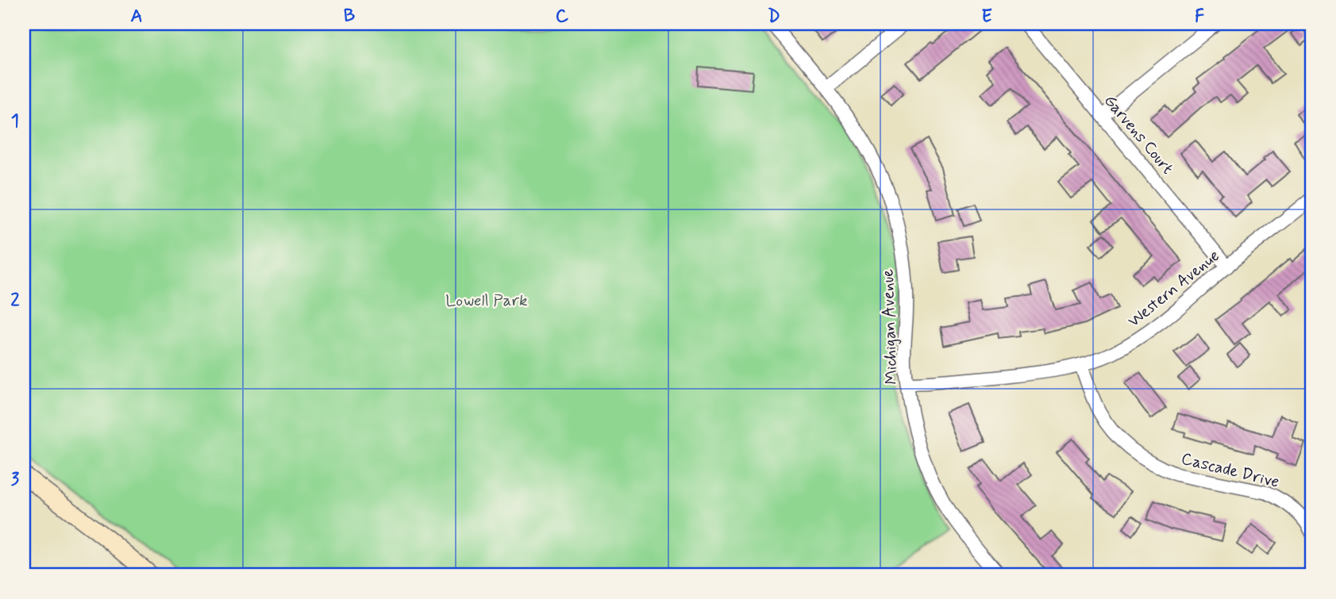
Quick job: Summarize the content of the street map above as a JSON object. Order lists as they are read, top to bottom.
{
  "streets": {
    "street": [
      "Garvens Court",
      "Western Avenue",
      "Michigan Avenue",
      "Cascade Drive"
    ]
  },
  "crossings": [
    ["Garvens Court", "Western Avenue"],
    ["Western Avenue", "Michigan Avenue"],
    ["Western Avenue", "Cascade Drive"]
  ],
  "parks": ["Lowell Park"],
  "grid": {
    "columns": [
      "A",
      "B",
      "C",
      "D",
      "E",
      "F"
    ],
    "rows": ["1", "2", "3"]
  }
}
